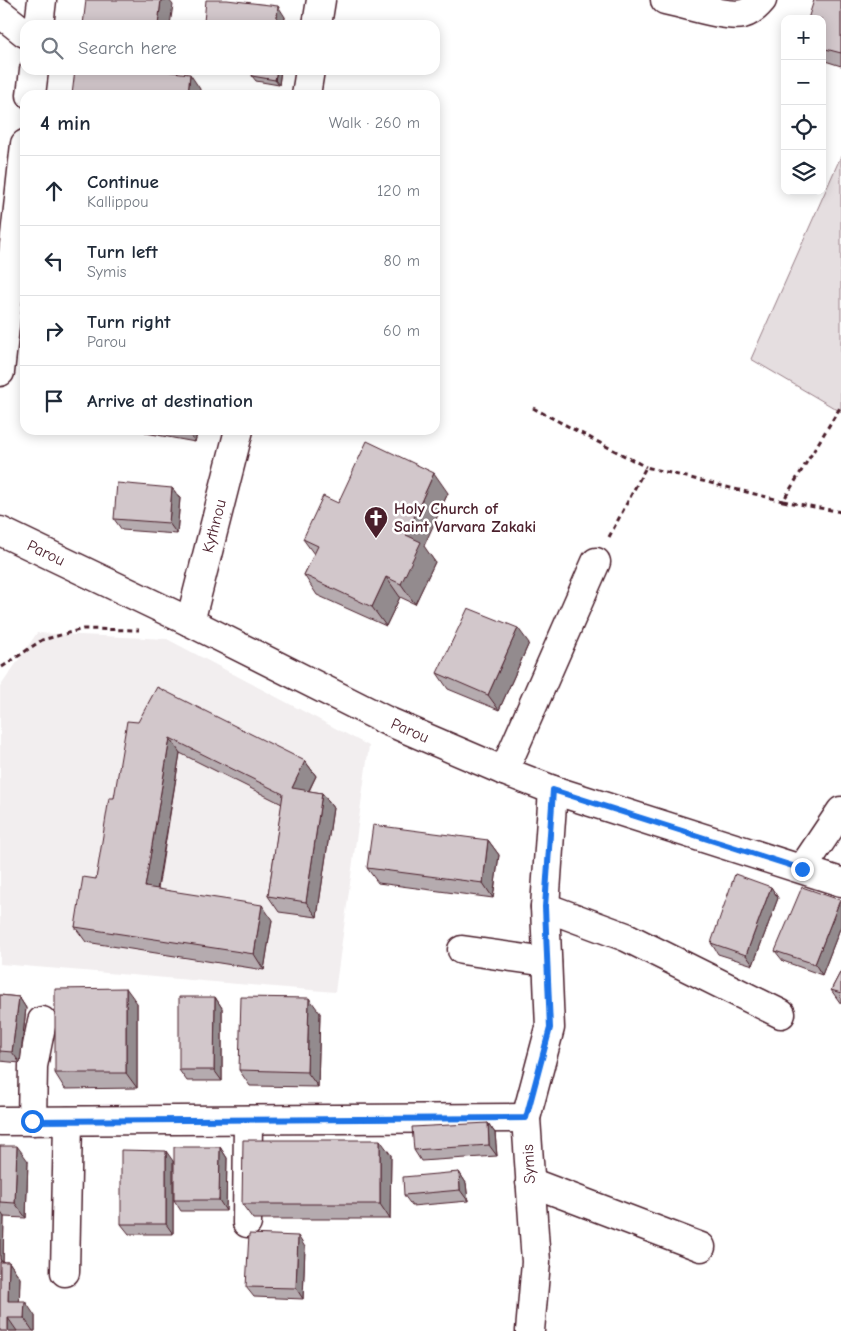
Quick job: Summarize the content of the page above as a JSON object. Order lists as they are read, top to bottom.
{
  "streets": {
    "street": ["Kythnou", "Parou", "Symis"]
  },
  "crossings": [
    ["Kythnou", "Parou"],
    ["Parou", "Symis"]
  ],
  "places": {
    "church": ["Holy Church of Saint Varvara Zakaki"]
  },
  "page": {
    "map_buttons": ["+", "−"],
    "search": "Search here",
    "heading": ["4 min", "Walk · 260 m"],
    "list": [
      ["Continue", "Kallippou", "120 m"],
      ["Turn left", "Symis", "80 m"],
      ["Turn right", "Parou", "60 m"],
      "Arrive at destination"
    ]
  }
}
